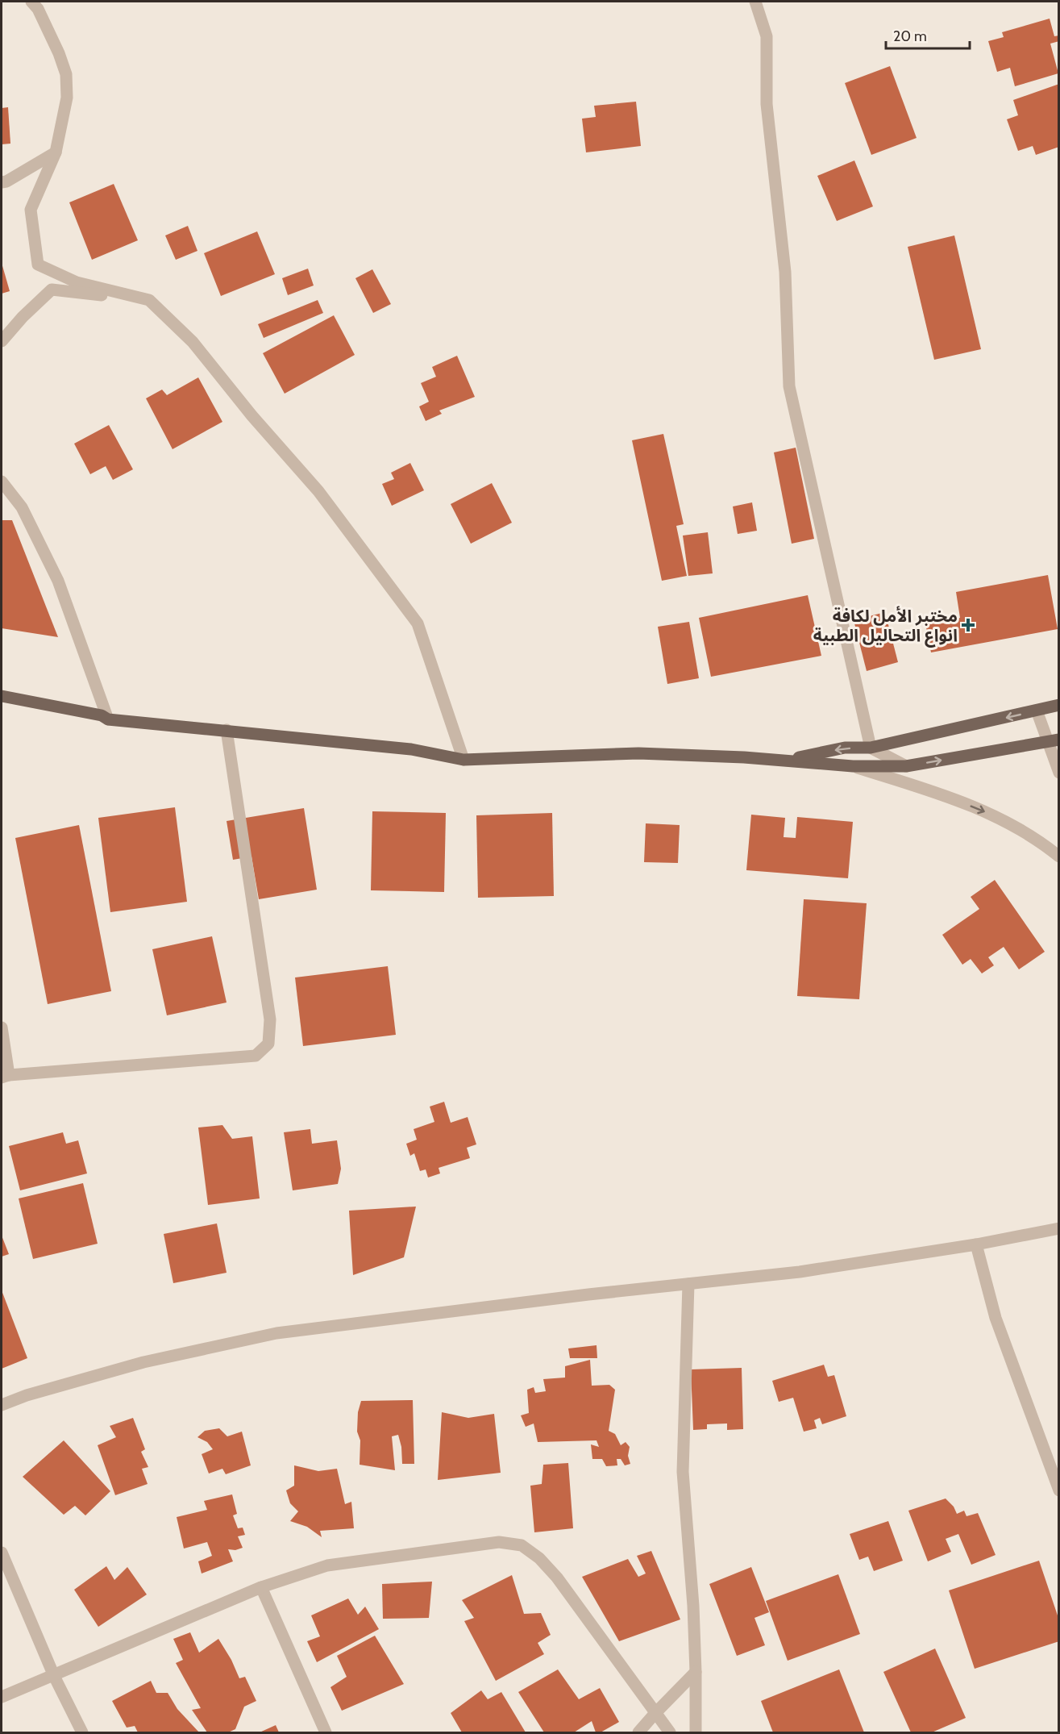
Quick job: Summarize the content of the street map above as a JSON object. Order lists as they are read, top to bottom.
{
  "places": {
    "health": ["مختبر الأمل لكافة انواع التحاليل الطبية"]
  },
  "scale_bar": "20 m"
}
